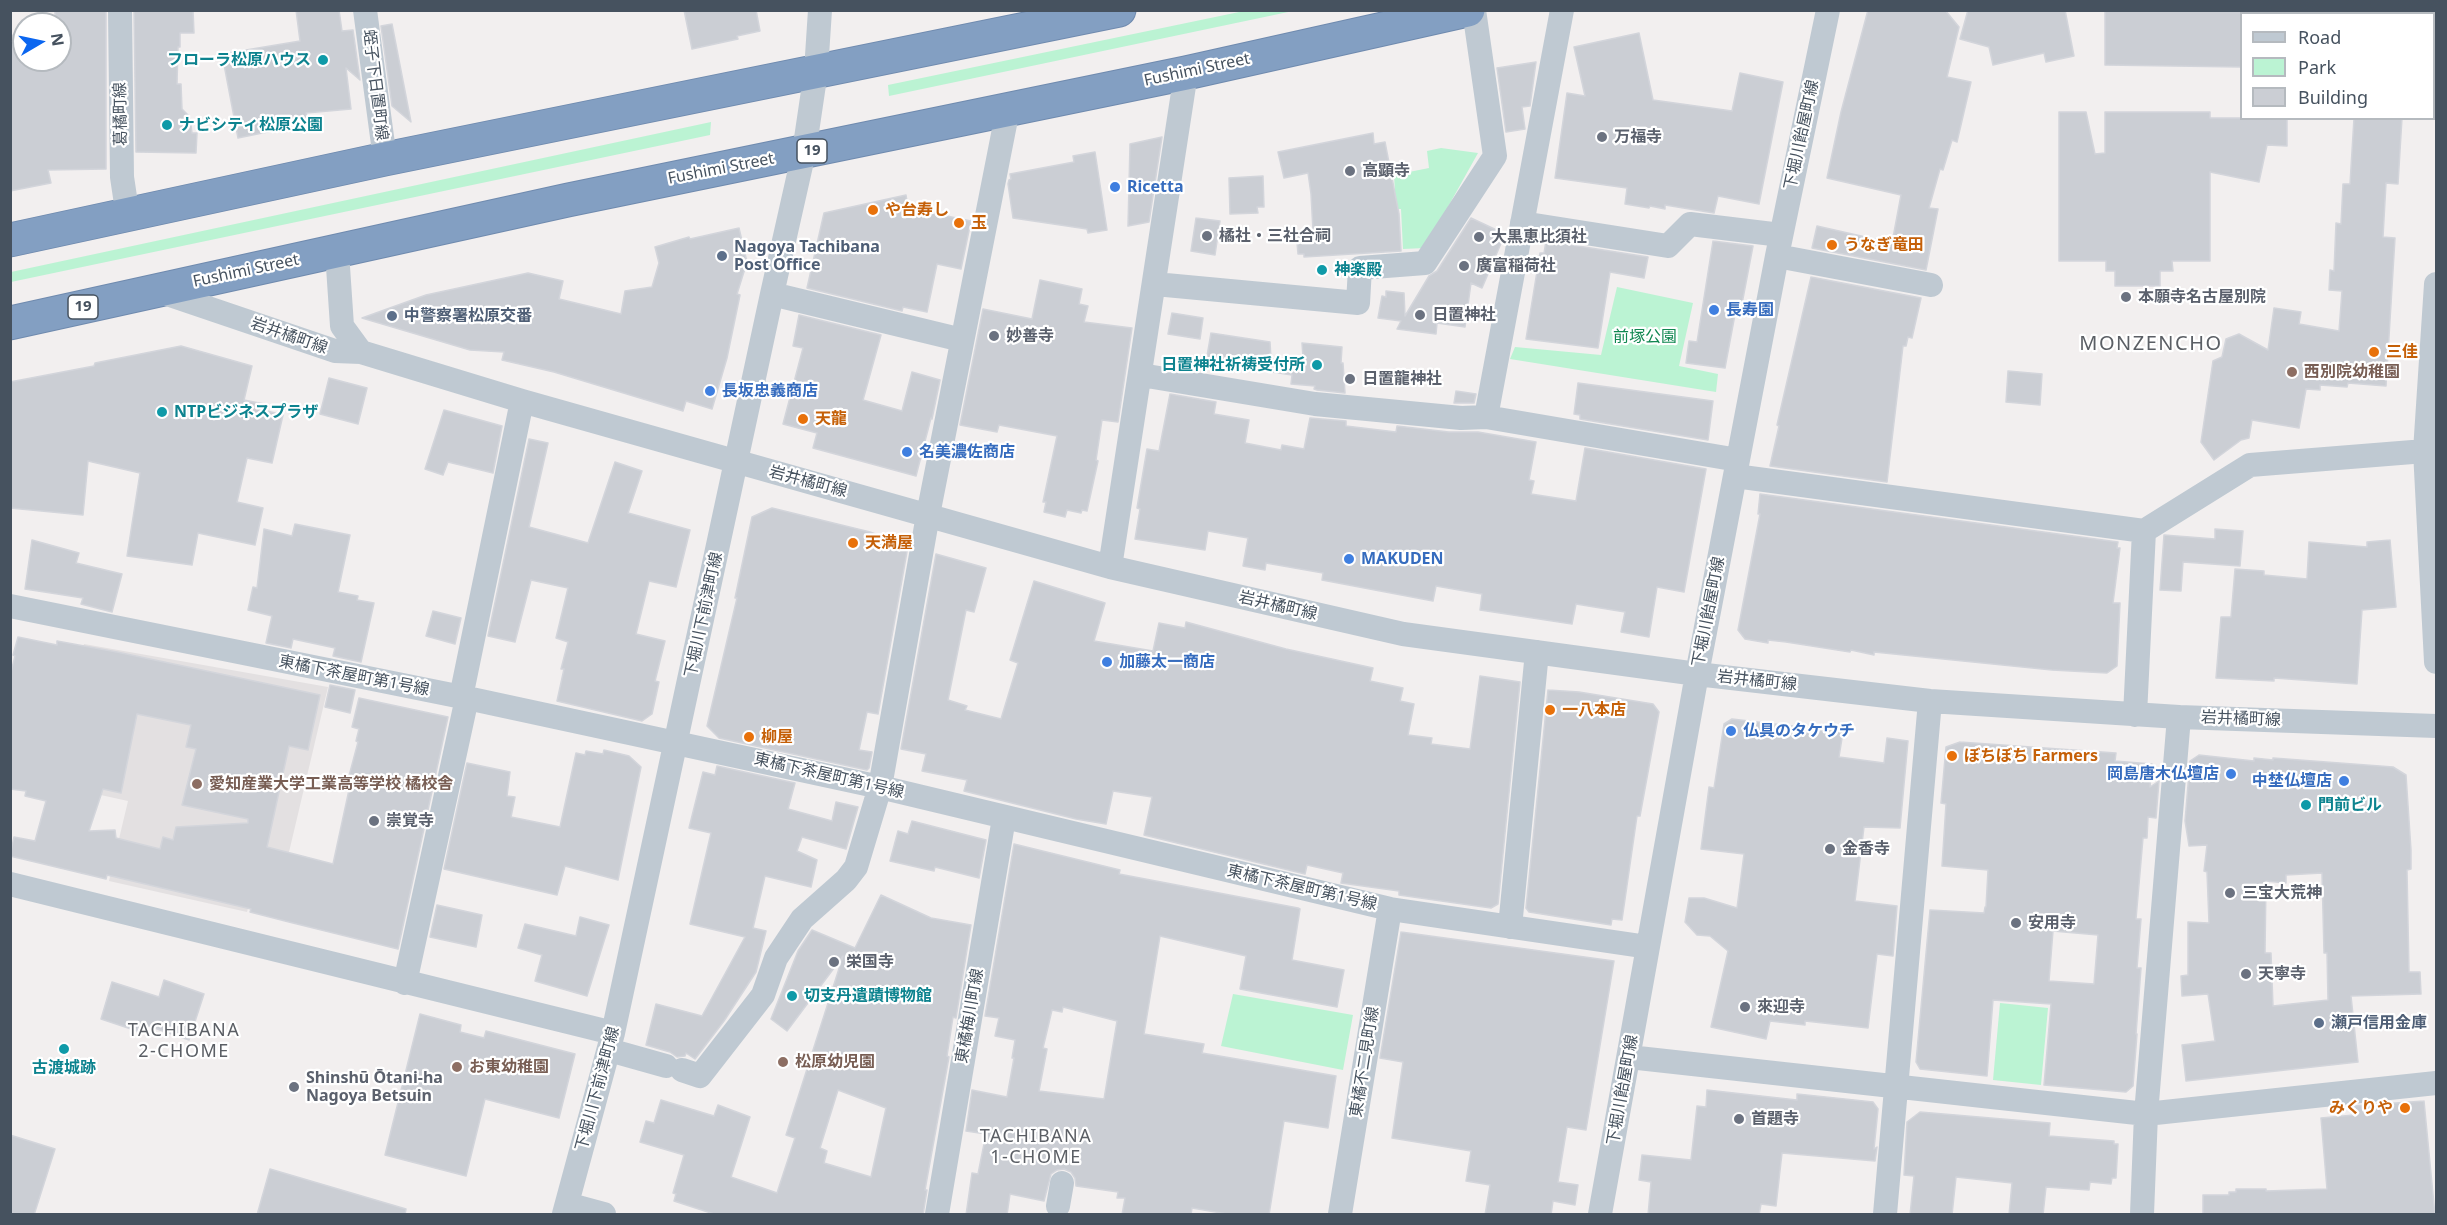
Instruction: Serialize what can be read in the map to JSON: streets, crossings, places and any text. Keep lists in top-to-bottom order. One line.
{"streets":{"highway":["Fushimi Street","19"],"street":["蛭子下日置町線","葛橘町線","下堀川飴屋町線","岩井橘町線","下堀川下前津町線","東橘下茶屋町第1号線","東橘梅川町線","東橘不二見町線"]},"crossings":[["Fushimi Street","岩井橘町線"],["Fushimi Street","下堀川下前津町線"],["下堀川飴屋町線","岩井橘町線"],["下堀川飴屋町線","東橘下茶屋町第1号線"],["岩井橘町線","下堀川下前津町線"],["下堀川下前津町線","東橘下茶屋町第1号線"],["東橘下茶屋町第1号線","東橘梅川町線"],["東橘下茶屋町第1号線","東橘不二見町線"]],"districts":["MONZENCHO","TACHIBANA 2-CHOME","TACHIBANA 1-CHOME"],"parks":["前塚公園"],"places":["フローラ松原ハウス","ナビシティ松原公園","万福寺","高顕寺","Ricetta","や台寿し","玉","橘社・三社合祠","大黒恵比須社","うなぎ竜田","Nagoya Tachibana Post Office","廣富稲荷社","神楽殿","本願寺名古屋別院","長寿園","日置神社","中警察署松原交番","妙善寺","三佳","日置神社祈祷受付所","西別院幼稚園","日置龍神社","長坂忠義商店","NTPビジネスプラザ","天龍","名美濃佐商店","天満屋","MAKUDEN","加藤太一商店","一八本店","仏具のタケウチ","柳屋","ぼちぼち Farmers","岡島唐木仏壇店","中埜仏壇店","愛知産業大学工業高等学校 橘校舎","門前ビル","崇覚寺","金香寺","三宝大荒神","安用寺","栄国寺","天寧寺","切支丹遺蹟博物館","來迎寺","瀬戸信用金庫","古渡城跡","松原幼児園","お東幼稚園","Shinshū Ōtani-ha Nagoya Betsuin","みくりや","首題寺"],"legend":["Road","Park","Building"],"north":"right"}
